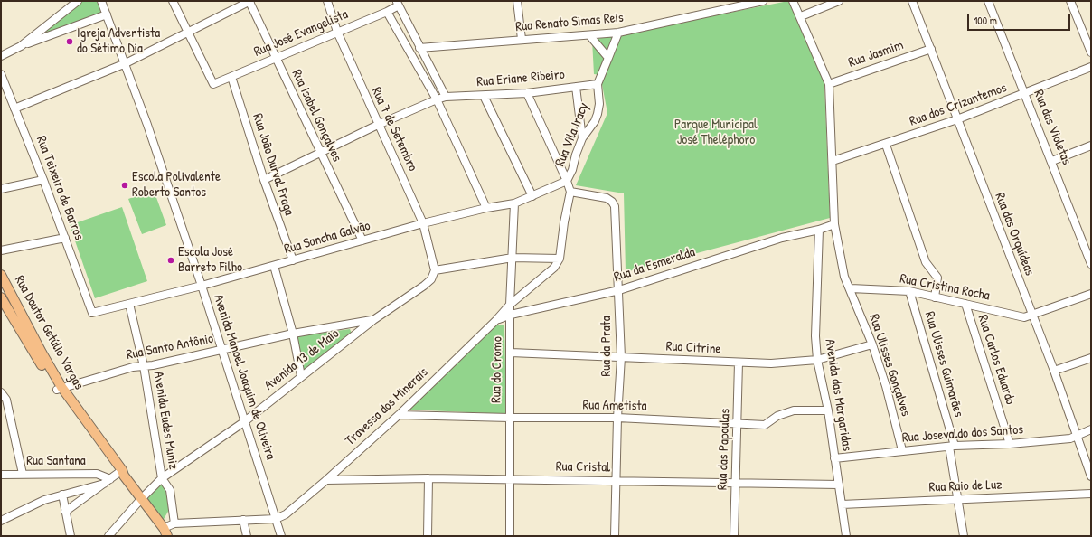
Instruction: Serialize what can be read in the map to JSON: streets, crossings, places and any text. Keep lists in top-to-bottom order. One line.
{"streets":{"main road":["Rua Doutor Getúlio Vargas"],"street":["Rua Renato Simas Reis","Rua José Evangelista","Rua Jasmim","Rua Eriane Ribeiro","Rua dos Crizantemos","Rua Isabel Gonçalves","Rua das Violetas","Rua 7 de Setembro","Rua Vila Iracy","Rua João Durval Fraga","Rua Teixeira de Barros","Rua das Orquídeas","Rua Sancha Galvão","Rua da Esmeralda","Rua Cristina Rocha","Rua da Prata","Rua Santo Antônio","Rua Citrine","Avenida 13 de Maio","Rua Carlos Eduardo","Rua Ulisses Guimarães","Rua Ulisses Gonçalves","Rua do Cromo","Avenida Manoel Joaquim de Oliveira","Avenida das Margaridas","Rua Ametista","Travessa dos Minerais","Avenida Eudes Muniz","Rua Josevaldo dos Santos","Rua das Papoulas","Rua Santana","Rua Cristal","Rua Raio de Luz"]},"crossings":[["Rua José Evangelista","Rua Isabel Gonçalves"],["Rua José Evangelista","Rua 7 de Setembro"],["Rua José Evangelista","Rua João Durval Fraga"],["Rua Jasmim","Rua das Orquídeas"],["Rua Eriane Ribeiro","Rua Isabel Gonçalves"],["Rua Eriane Ribeiro","Rua 7 de Setembro"],["Rua Eriane Ribeiro","Rua Vila Iracy"],["Rua Eriane Ribeiro","Rua João Durval Fraga"],["Rua dos Crizantemos","Rua das Violetas"],["Rua dos Crizantemos","Rua das Orquídeas"],["Rua Isabel Gonçalves","Rua Sancha Galvão"],["Rua 7 de Setembro","Rua Sancha Galvão"],["Rua 7 de Setembro","Avenida 13 de Maio"],["Rua Vila Iracy","Rua Sancha Galvão"],["Rua Vila Iracy","Rua da Prata"],["Rua Vila Iracy","Travessa dos Minerais"],["Rua João Durval Fraga","Rua Sancha Galvão"],["Rua Teixeira de Barros","Rua Sancha Galvão"],["Rua das Orquídeas","Rua Cristina Rocha"],["Rua das Orquídeas","Rua Josevaldo dos Santos"],["Rua Sancha Galvão","Rua do Cromo"],["Rua Sancha Galvão","Avenida Manoel Joaquim de Oliveira"],["Rua Sancha Galvão","Avenida Eudes Muniz"],["Rua da Esmeralda","Rua da Prata"],["Rua da Esmeralda","Rua do Cromo"],["Rua da Esmeralda","Avenida das Margaridas"],["Rua da Esmeralda","Travessa dos Minerais"],["Rua Cristina Rocha","Rua Carlos Eduardo"],["Rua Cristina Rocha","Rua Ulisses Guimarães"],["Rua Cristina Rocha","Rua Ulisses Gonçalves"],["Rua Doutor Getúlio Vargas","Rua Santo Antônio"],["Rua Doutor Getúlio Vargas","Avenida 13 de Maio"],["Rua da Prata","Rua Citrine"],["Rua da Prata","Rua Ametista"],["Rua da Prata","Rua Cristal"],["Rua Santo Antônio","Avenida 13 de Maio"],["Rua Santo Antônio","Avenida Manoel Joaquim de Oliveira"],["Rua Santo Antônio","Avenida Eudes Muniz"],["Rua Citrine","Rua Ulisses Gonçalves"],["Rua Citrine","Rua do Cromo"],["Rua Citrine","Avenida das Margaridas"],["Rua Citrine","Rua das Papoulas"],["Avenida 13 de Maio","Avenida Manoel Joaquim de Oliveira"],["Avenida 13 de Maio","Avenida Eudes Muniz"],["Rua Carlos Eduardo","Rua Josevaldo dos Santos"],["Rua Ulisses Guimarães","Rua Josevaldo dos Santos"],["Rua Ulisses Guimarães","Rua Raio de Luz"],["Rua Ulisses Gonçalves","Rua Josevaldo dos Santos"],["Rua do Cromo","Rua Ametista"],["Rua do Cromo","Travessa dos Minerais"],["Rua do Cromo","Rua Cristal"],["Avenida Manoel Joaquim de Oliveira","Travessa dos Minerais"],["Avenida das Margaridas","Rua Ametista"],["Avenida das Margaridas","Rua Josevaldo dos Santos"],["Avenida das Margaridas","Rua Cristal"],["Avenida das Margaridas","Rua Raio de Luz"],["Rua Ametista","Travessa dos Minerais"],["Rua Ametista","Rua das Papoulas"],["Travessa dos Minerais","Rua Cristal"],["Rua das Papoulas","Rua Cristal"]],"parks":["Parque Municipal José Theléphoro"],"places":["Igreja Adventista do Sétimo Dia","Escola Polivalente Roberto Santos","Escola José Barreto Filho"],"scale_bar":"100 m"}
